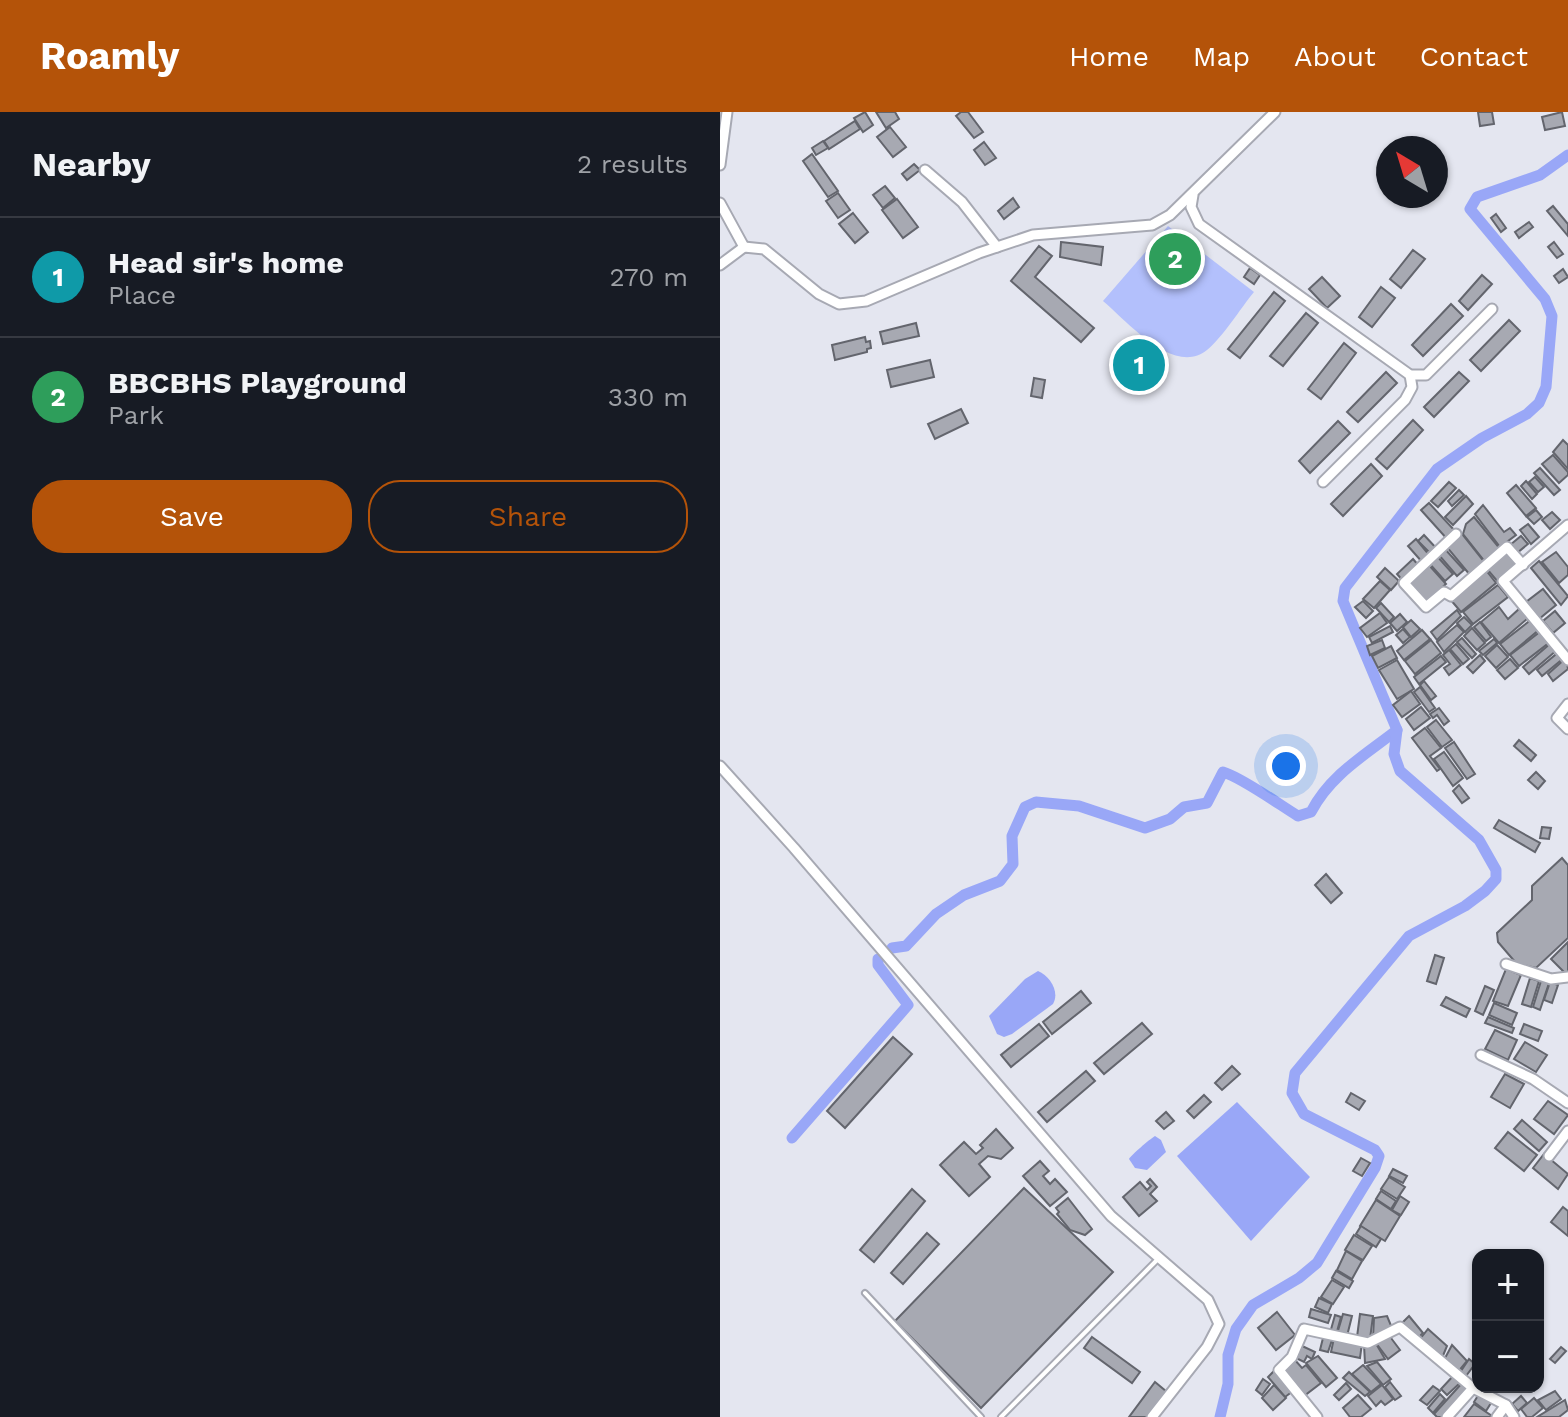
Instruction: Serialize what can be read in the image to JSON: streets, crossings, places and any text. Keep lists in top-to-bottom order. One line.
{"north":"top left","page":{"header":"Roamly","nav":["Home","Map","About","Contact"],"heading":["Nearby","2 results"],"list":[{"mark":"1","name":"Head sir's home","note":"Place","value":"270 m"},{"mark":"2","name":"BBCBHS Playground","note":"Park","value":"330 m"}],"pins":["2","1"],"buttons":["Save","Share"],"map_buttons":["+","−"]}}
